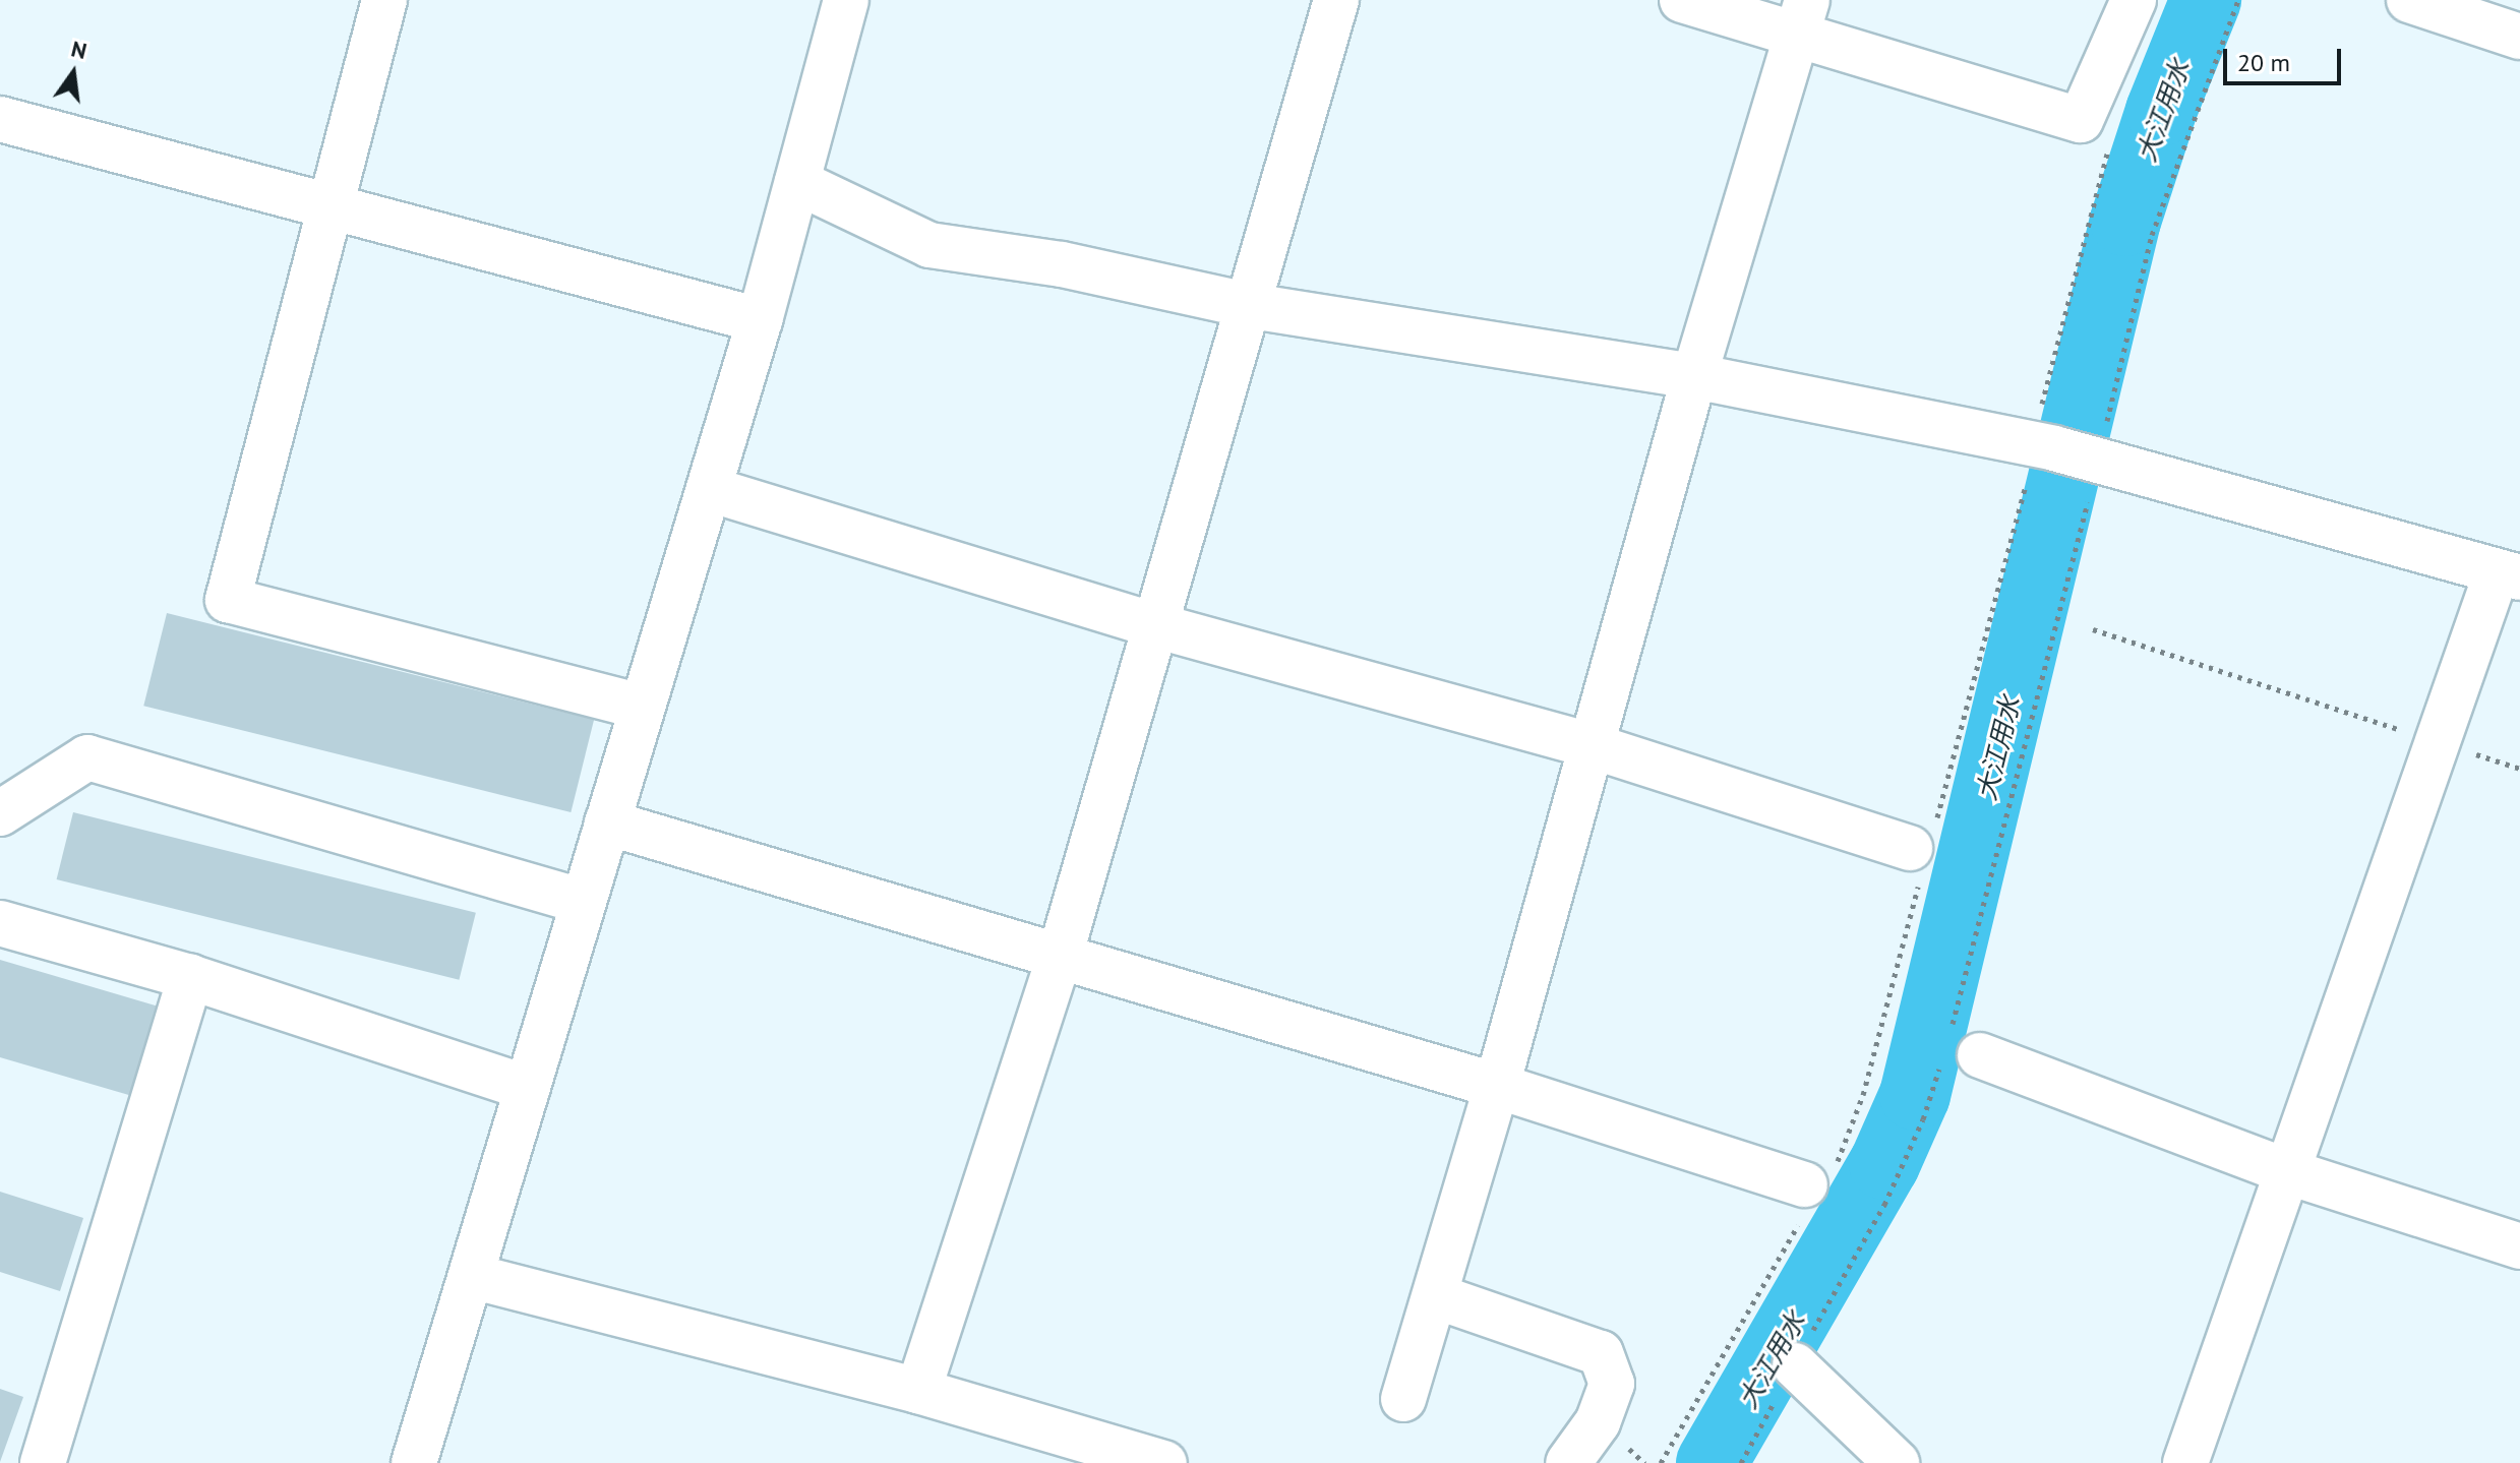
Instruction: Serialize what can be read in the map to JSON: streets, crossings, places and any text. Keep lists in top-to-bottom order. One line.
{"water":["大江用水"],"scale_bar":"20 m","north":"top"}
